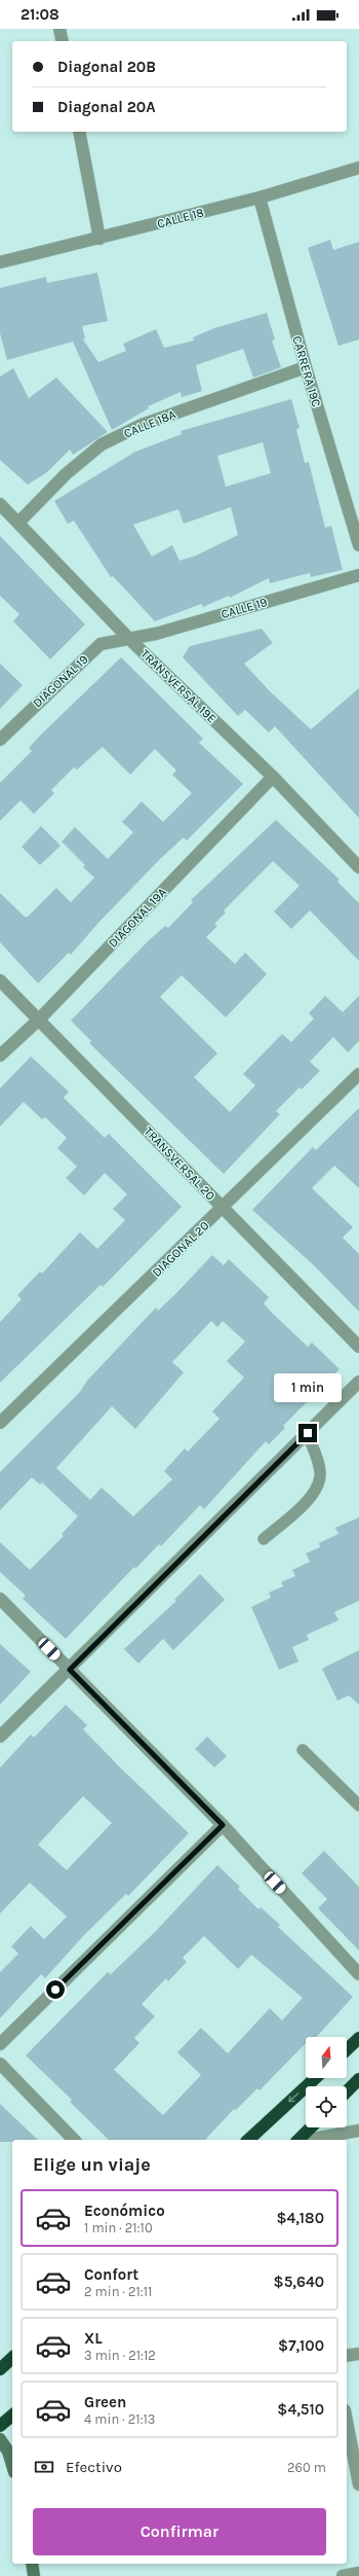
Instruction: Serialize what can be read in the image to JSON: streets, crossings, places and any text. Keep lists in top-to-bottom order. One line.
{"streets":{"street":["CALLE 18","CARRERA 19C","CALLE 18A","CALLE 19","DIAGONAL 19","TRANSVERSAL 19E","DIAGONAL 19A","TRANSVERSAL 20","DIAGONAL 20"]},"crossings":[["CALLE 18","CARRERA 19C"],["CARRERA 19C","CALLE 18A"],["CALLE 18A","TRANSVERSAL 19E"],["CALLE 19","DIAGONAL 19"],["CALLE 19","TRANSVERSAL 19E"],["DIAGONAL 19","TRANSVERSAL 19E"],["TRANSVERSAL 19E","DIAGONAL 19A"],["DIAGONAL 19A","TRANSVERSAL 20"],["TRANSVERSAL 20","DIAGONAL 20"]],"north":"top","page":{"status":"21:08","banner":["Diagonal 20B","Diagonal 20A"],"bubble":"1 min","heading":"Elige un viaje","list":[{"name":"Económico","note":"1 min · 21:10","value":"$4,180"},{"name":"Confort","note":"2 min · 21:11","value":"$5,640"},{"name":"XL","note":"3 min · 21:12","value":"$7,100"},{"name":"Green","note":"4 min · 21:13","value":"$4,510"}],"pay":["Efectivo","260 m"],"buttons":"Confirmar"}}
